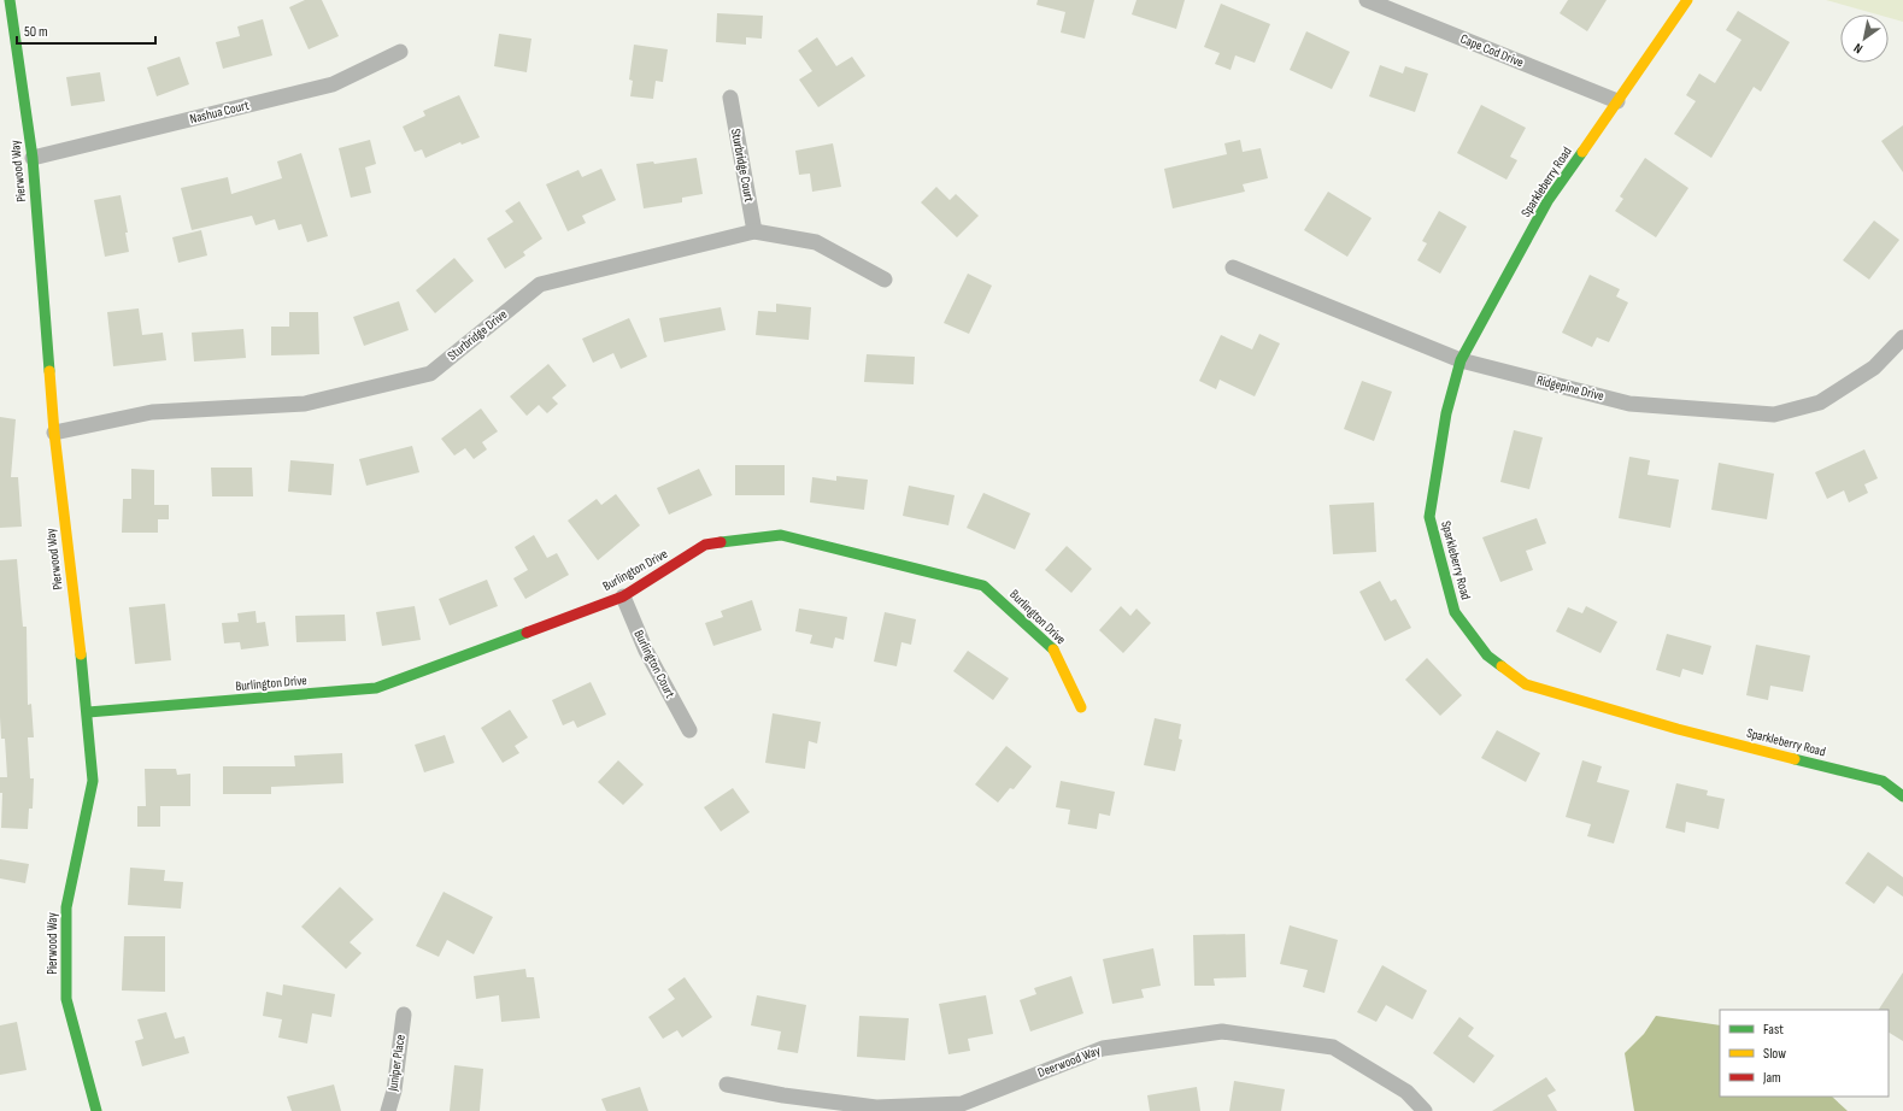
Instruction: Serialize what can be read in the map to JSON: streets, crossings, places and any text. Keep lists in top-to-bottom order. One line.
{"streets":{"street":["Cape Cod Drive","Nashua Court","Sturbridge Court","Pierwood Way","Sparkleberry Road","Sturbridge Drive","Ridgepine Drive","Burlington Drive","Burlington Court","Deerwood Way","Juniper Place"]},"crossings":[["Cape Cod Drive","Sparkleberry Road"],["Nashua Court","Pierwood Way"],["Sturbridge Court","Sturbridge Drive"],["Pierwood Way","Sturbridge Drive"],["Pierwood Way","Burlington Drive"],["Sparkleberry Road","Ridgepine Drive"],["Burlington Drive","Burlington Court"]],"legend":["Fast","Slow","Jam"],"scale_bar":"50 m","north":"bottom left"}
